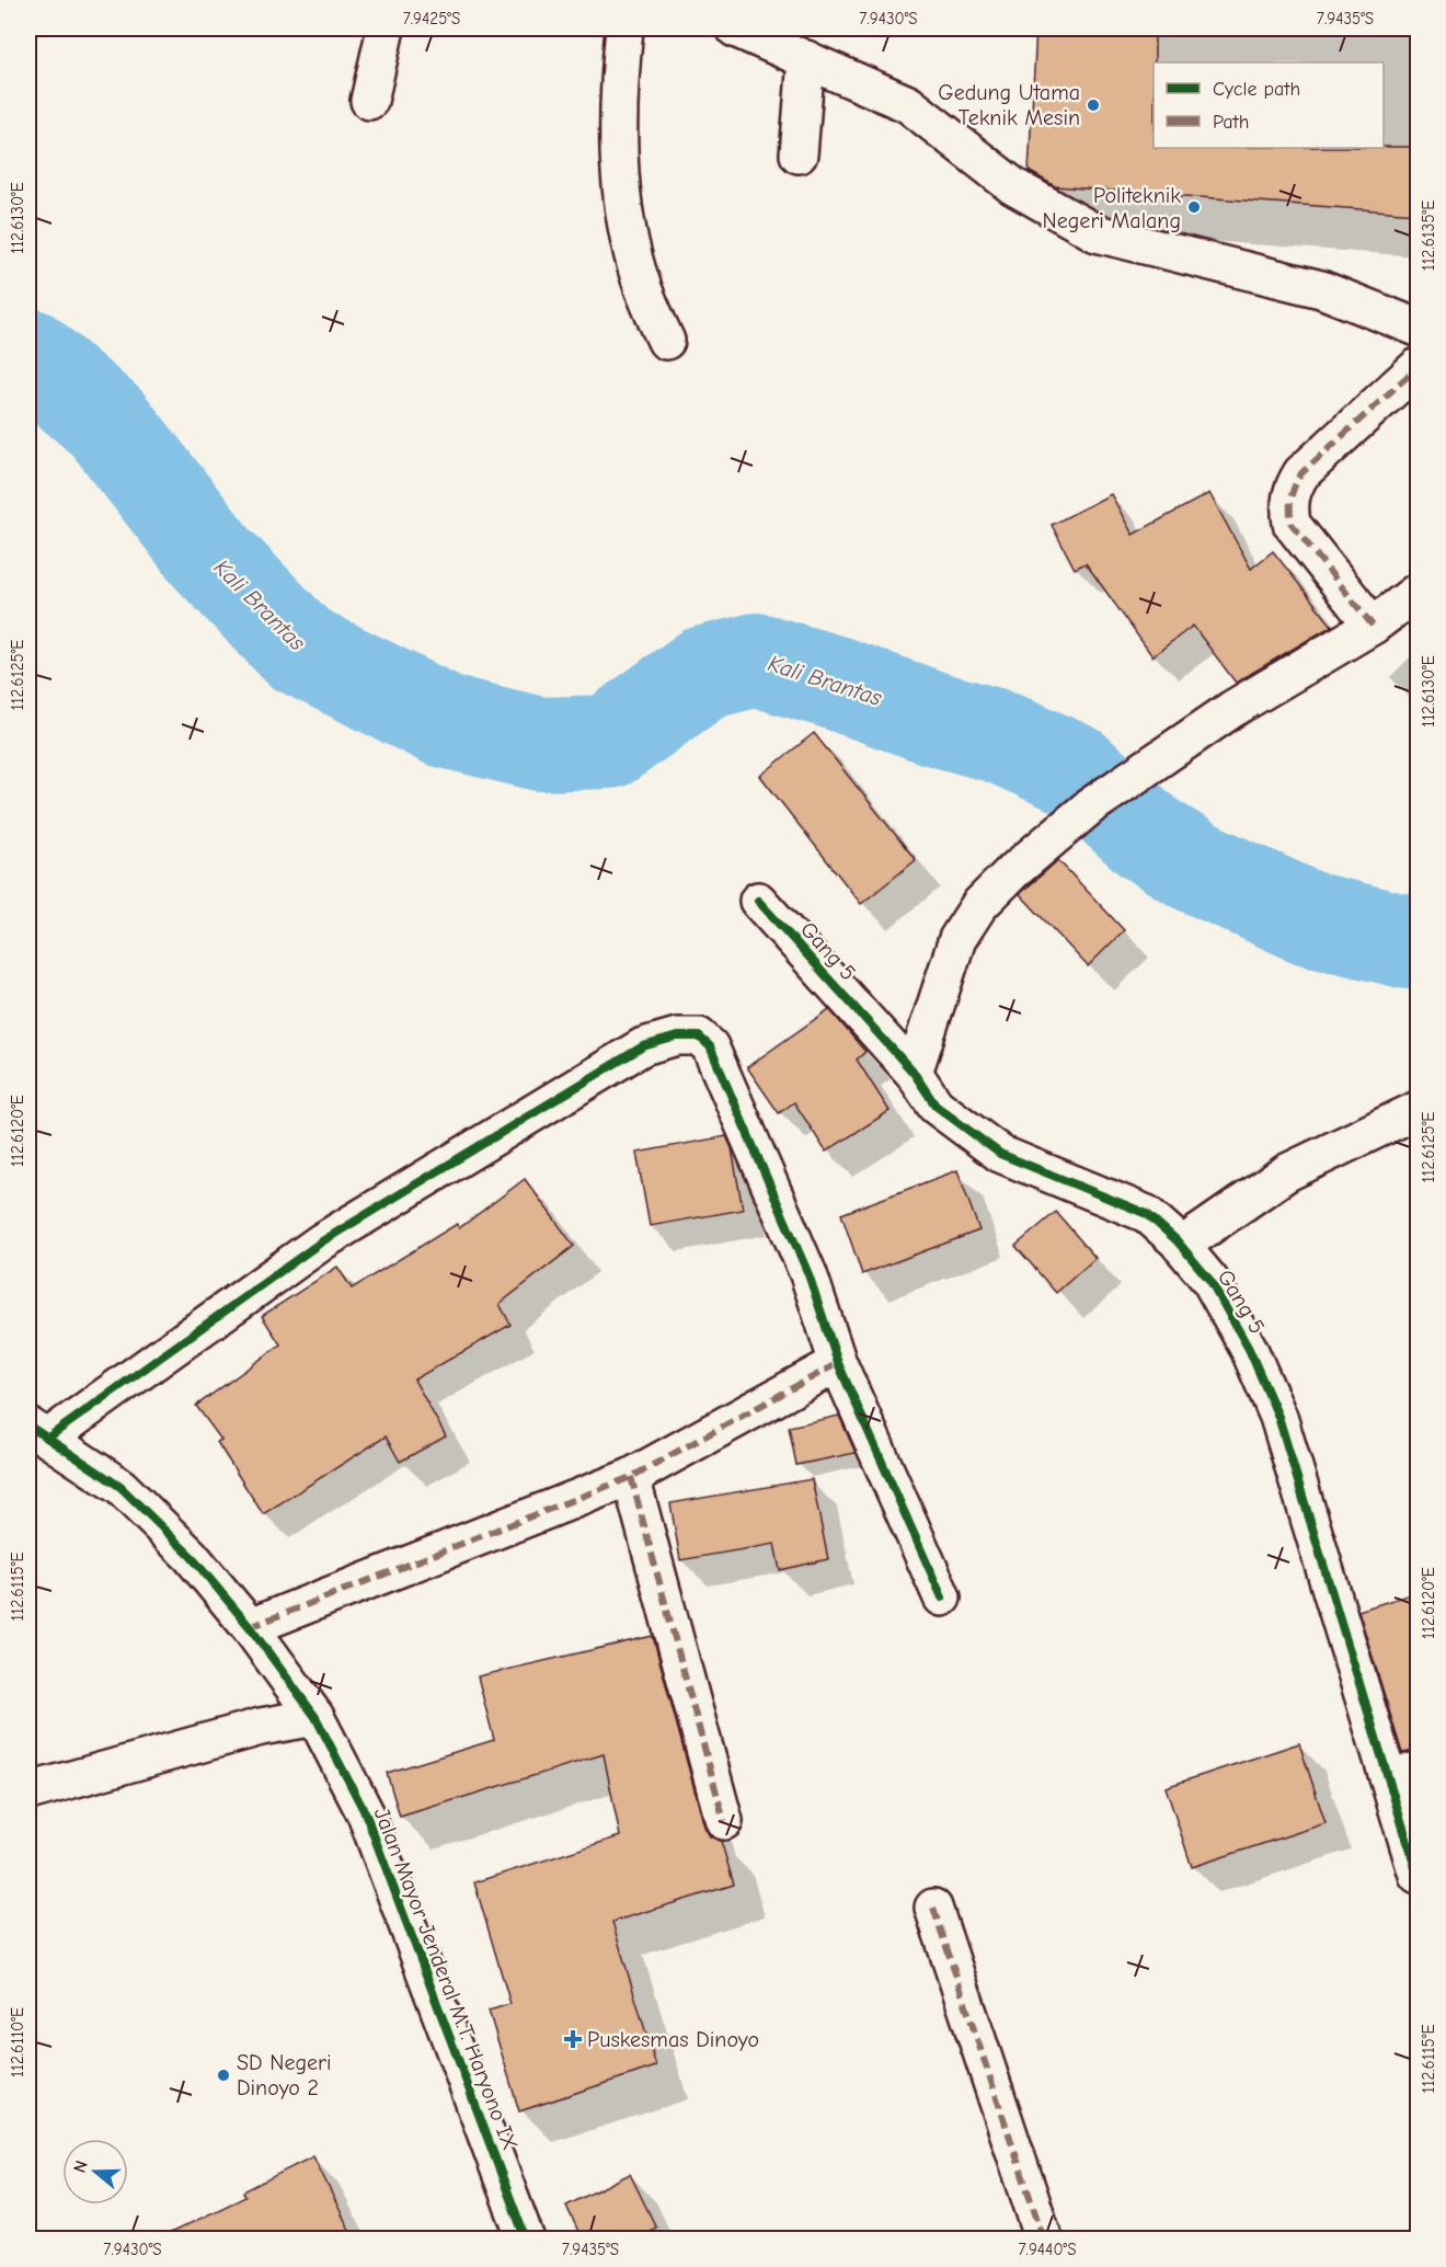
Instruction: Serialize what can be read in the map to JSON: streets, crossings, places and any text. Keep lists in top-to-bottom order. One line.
{"streets":{"street":["Gang 5","Jalan Mayor Jenderal M.T. Haryono IX"]},"water":["Kali Brantas"],"places":{"other":["Gedung Utama Teknik Mesin","Politeknik Negeri Malang","SD Negeri Dinoyo 2"],"health":["Puskesmas Dinoyo"]},"legend":["Cycle path","Path"],"north":"left","coordinates":["7.9425°S","7.9430°S","7.9435°S","112.6130°E","112.6135°E","112.6125°E","112.6120°E","112.6115°E","112.6110°E","7.9440°S"]}
